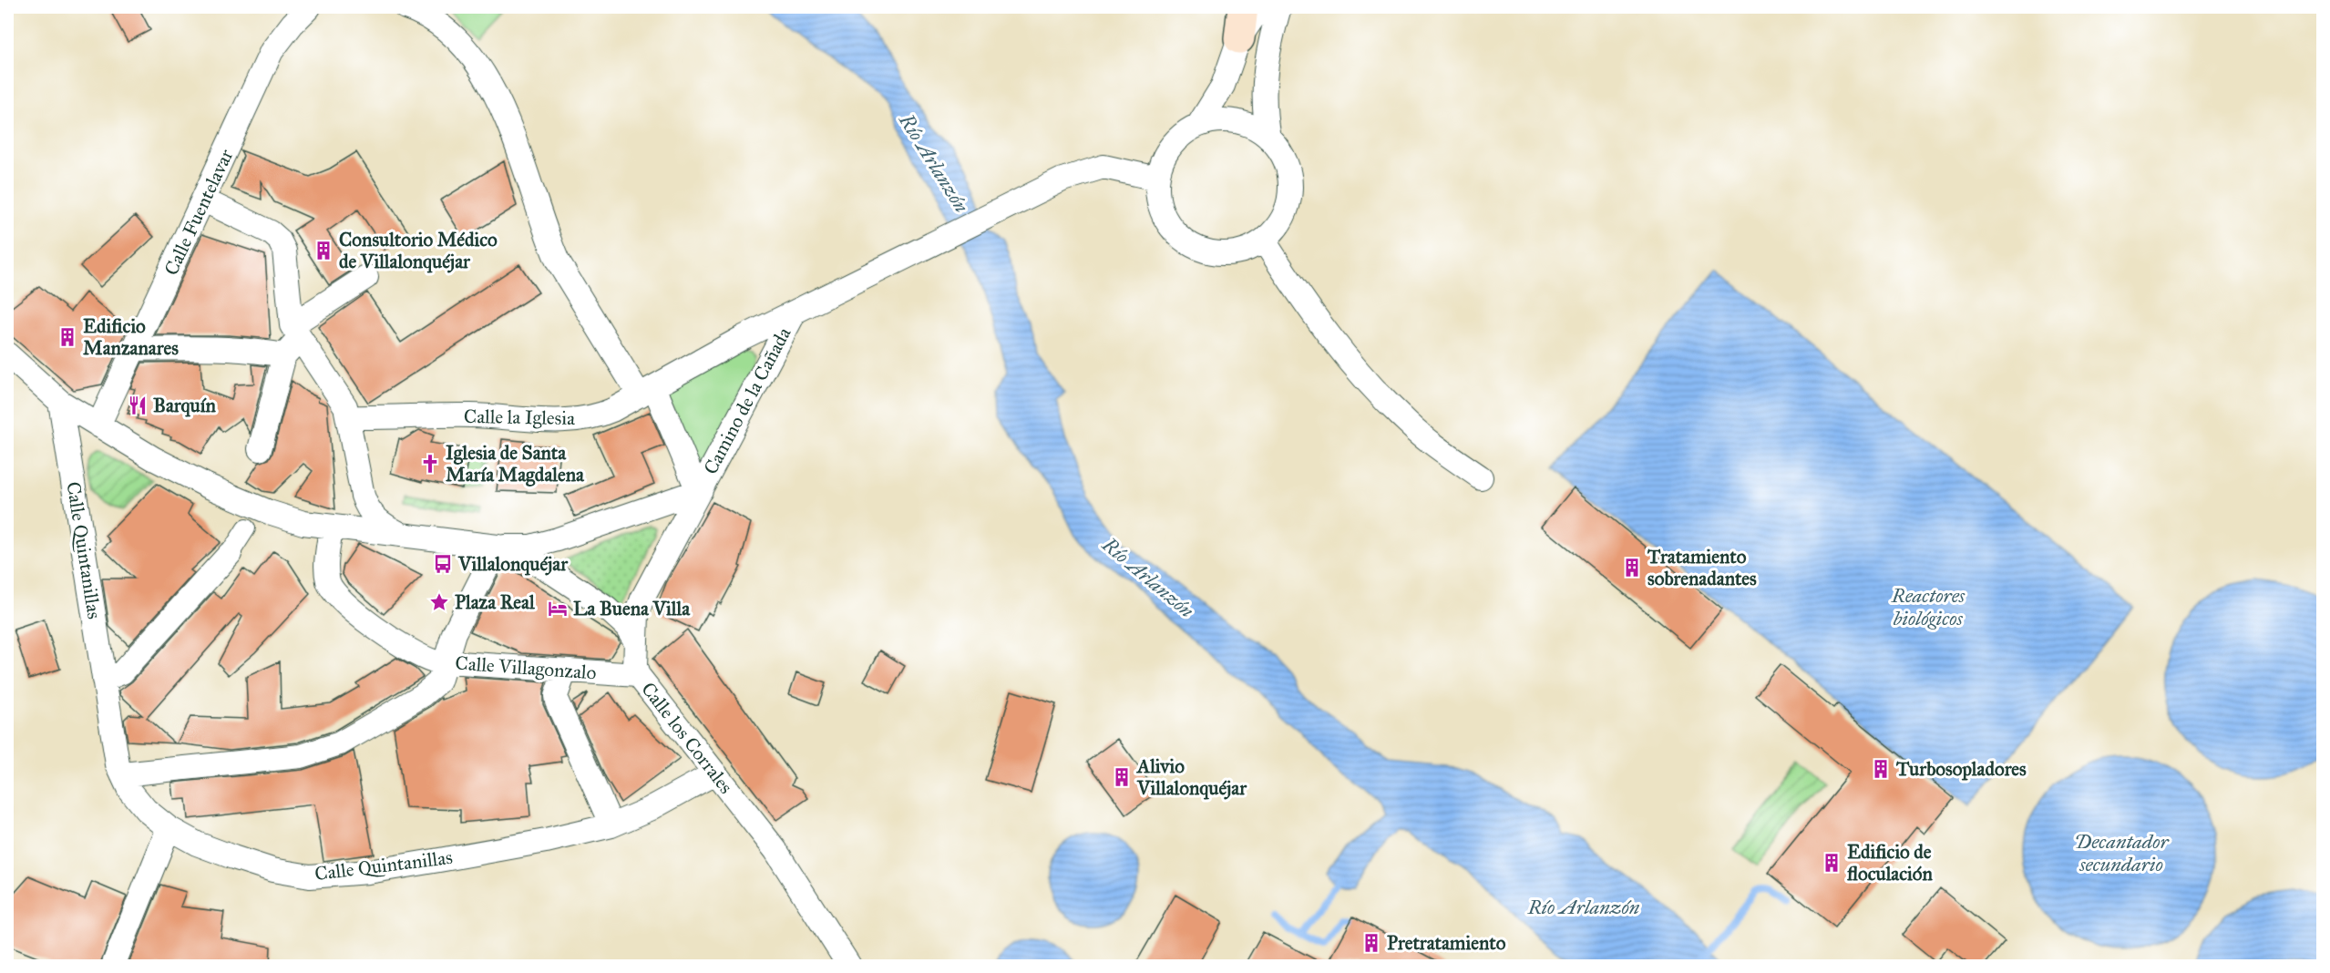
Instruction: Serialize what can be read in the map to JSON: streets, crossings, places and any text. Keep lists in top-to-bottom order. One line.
{"streets":{"street":["Calle Fuentelavar","Camino de la Cañada","Calle la Iglesia","Calle Quintanillas","Calle Villagonzalo","Calle los Corrales"]},"crossings":[["Camino de la Cañada","Calle la Iglesia"],["Camino de la Cañada","Calle los Corrales"],["Calle Quintanillas","Calle Villagonzalo"],["Calle Quintanillas","Calle los Corrales"],["Calle Villagonzalo","Calle los Corrales"]],"water":["Río Arlanzón","Reactores biológicos","Decantador secundario"],"places":{"building":["Consultorio Médico de Villalonquéjar","Edificio Manzanares","Tratamiento sobrenadantes","Turbosopladores","Alivio Villalonquéjar","Edificio de floculación","Pretratamiento"],"restaurant":["Barquín"],"church":["Iglesia de Santa María Magdalena"],"bus stop":["Villalonquéjar"],"place":["Plaza Real"],"hotel":["La Buena Villa"]}}
